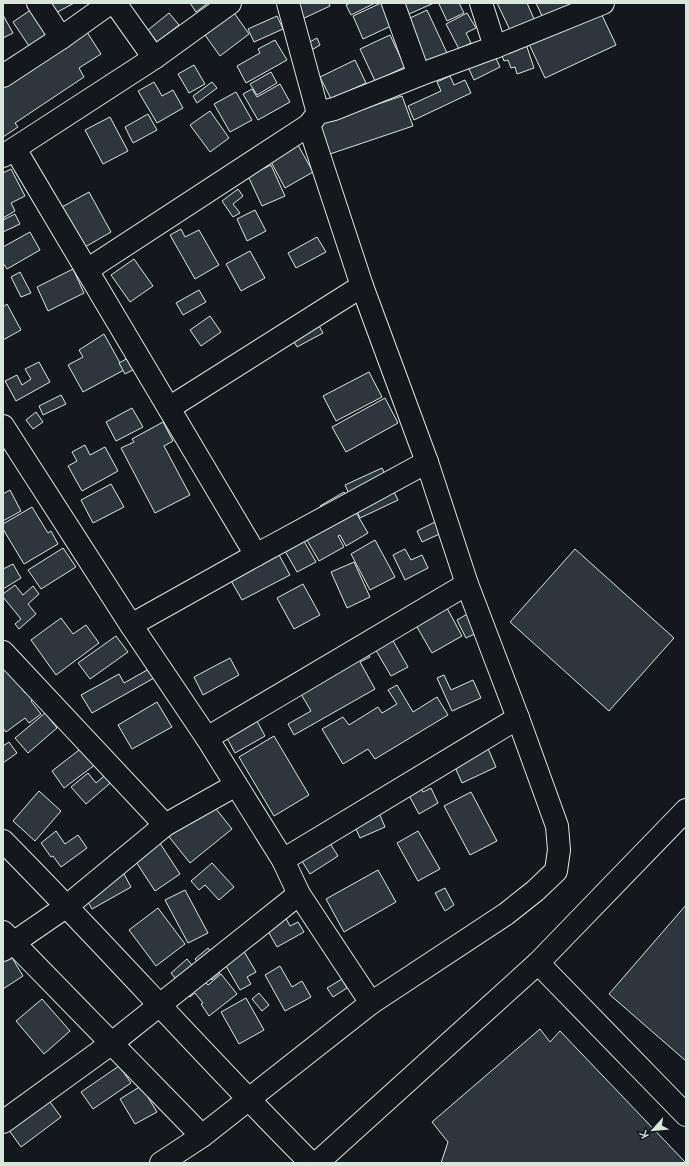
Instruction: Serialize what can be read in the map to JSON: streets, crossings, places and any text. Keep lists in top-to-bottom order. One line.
{"north":"bottom left"}
